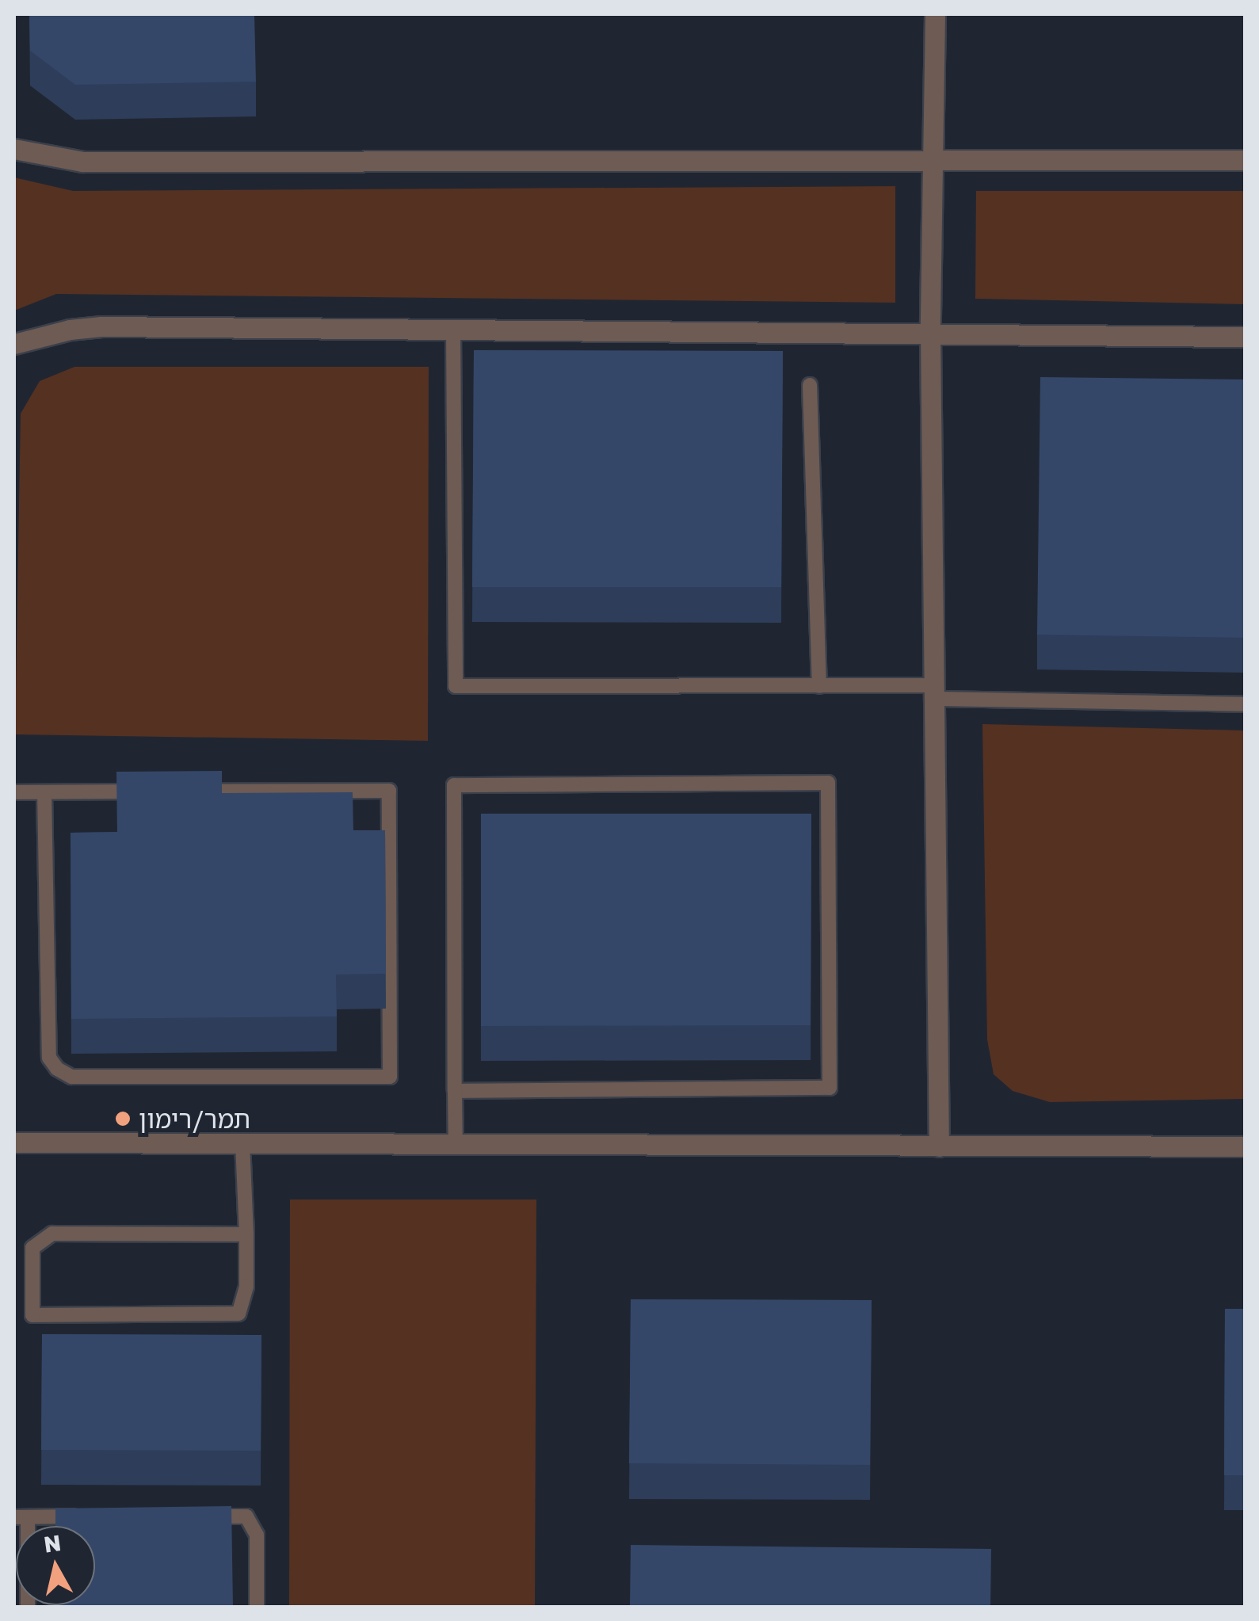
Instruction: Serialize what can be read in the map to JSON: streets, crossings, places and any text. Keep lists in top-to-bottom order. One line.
{"places":["תמר/רימון"],"north":"top"}
